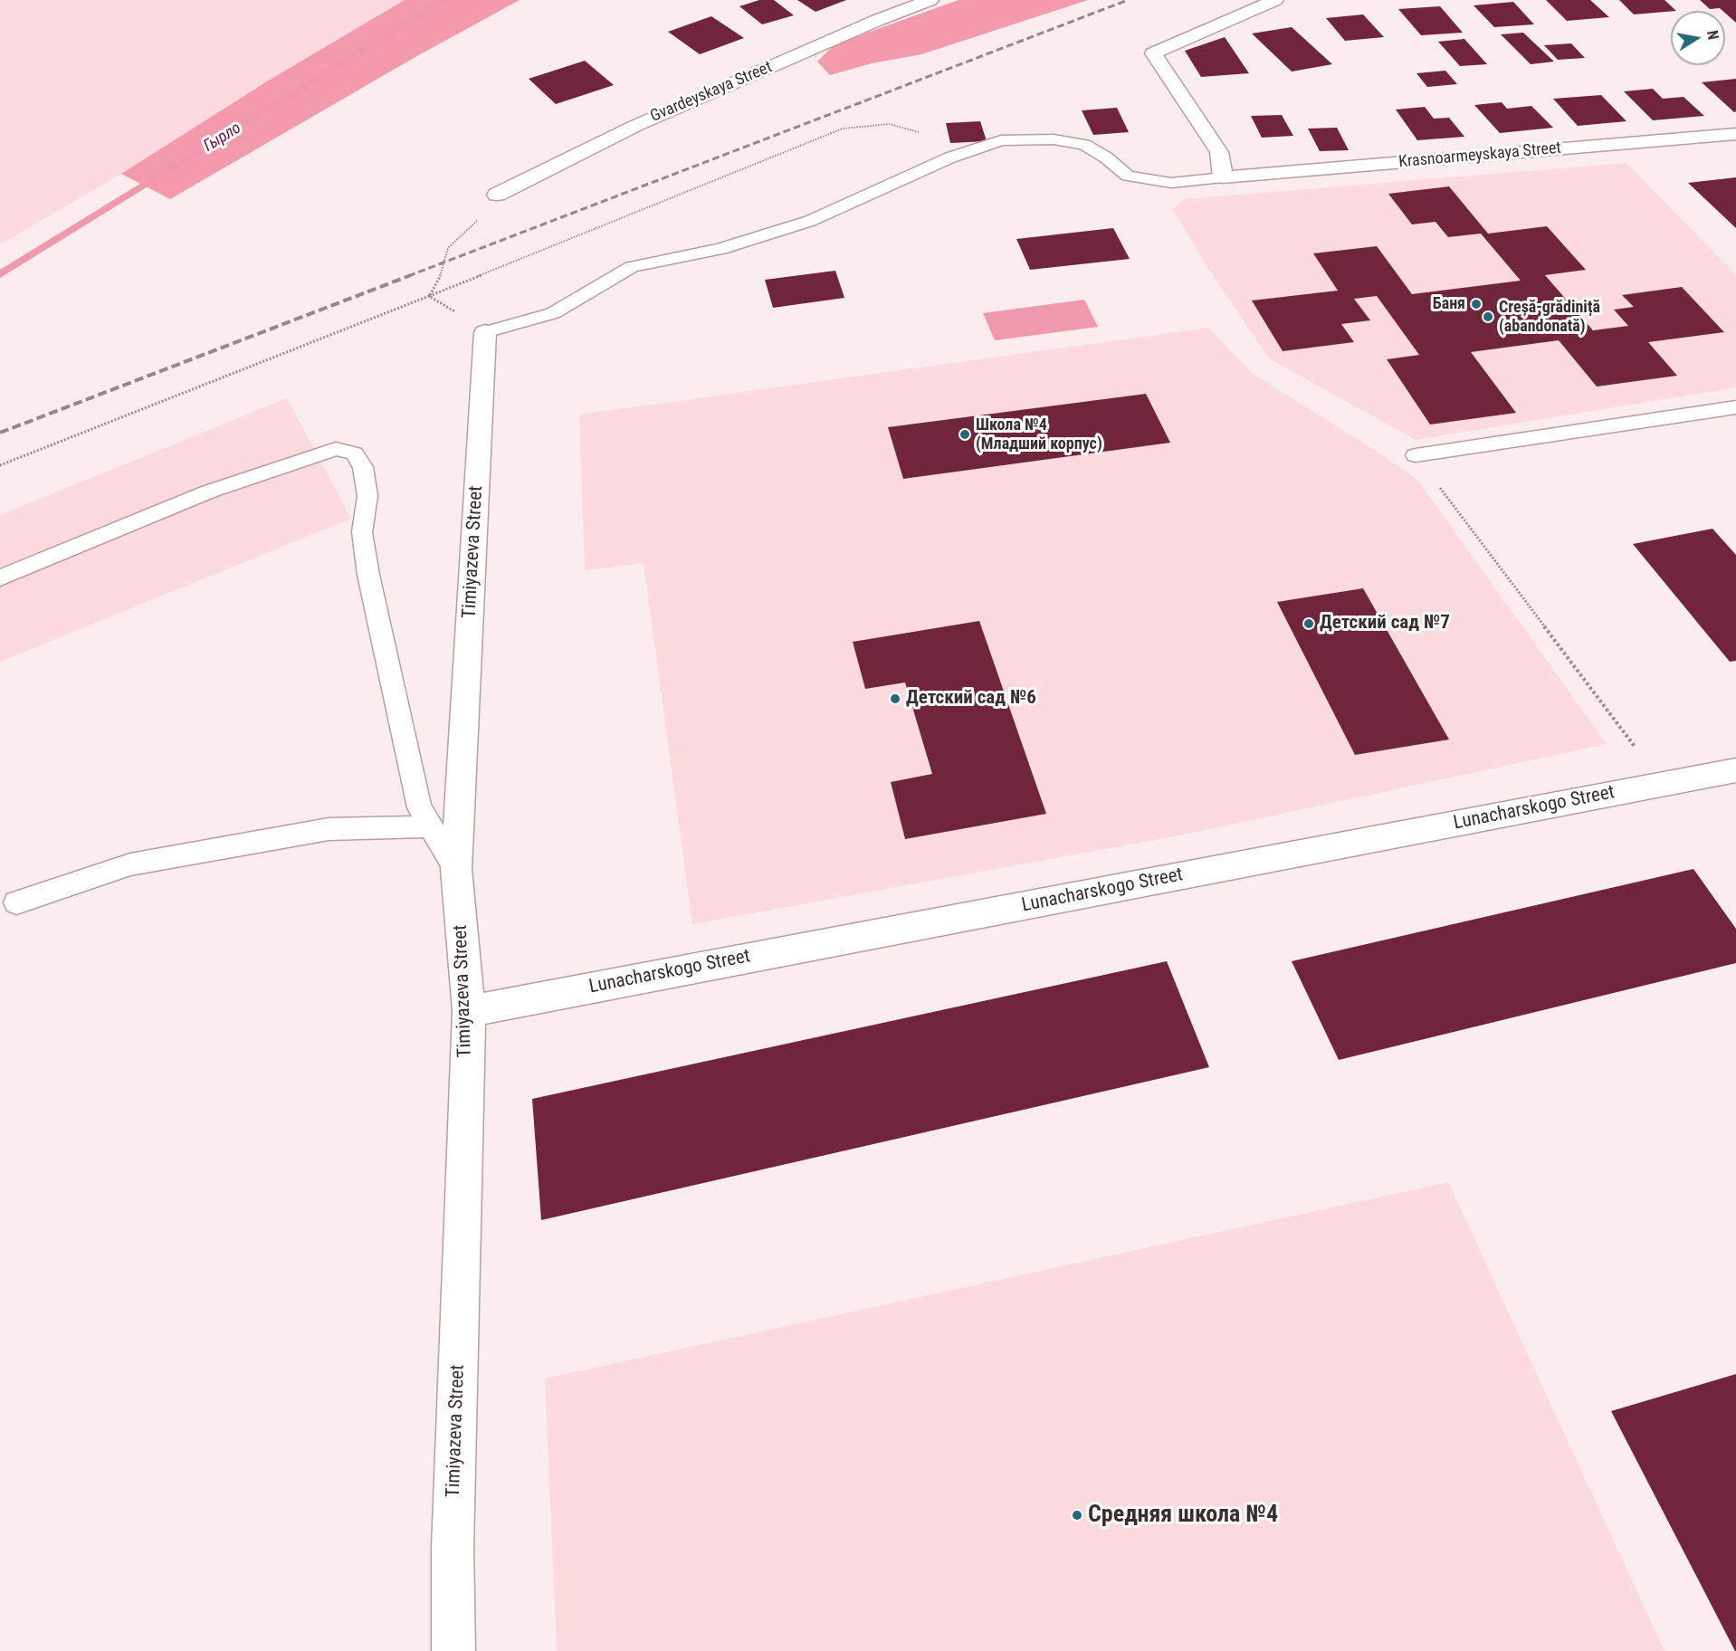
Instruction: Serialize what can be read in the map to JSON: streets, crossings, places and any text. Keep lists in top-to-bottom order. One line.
{"streets":{"street":["Gvardeyskaya Street","Krasnoarmeyskaya Street","Timiyazeva Street","Lunacharskogo Street"]},"crossings":[["Timiyazeva Street","Lunacharskogo Street"]],"water":["Гырло"],"places":["Баня","Creșă-grădiniță (abandonată)","Школа №4 (Младший корпус)","Детский сад №7","Детский сад №6","Средняя школа №4"],"north":"right"}
